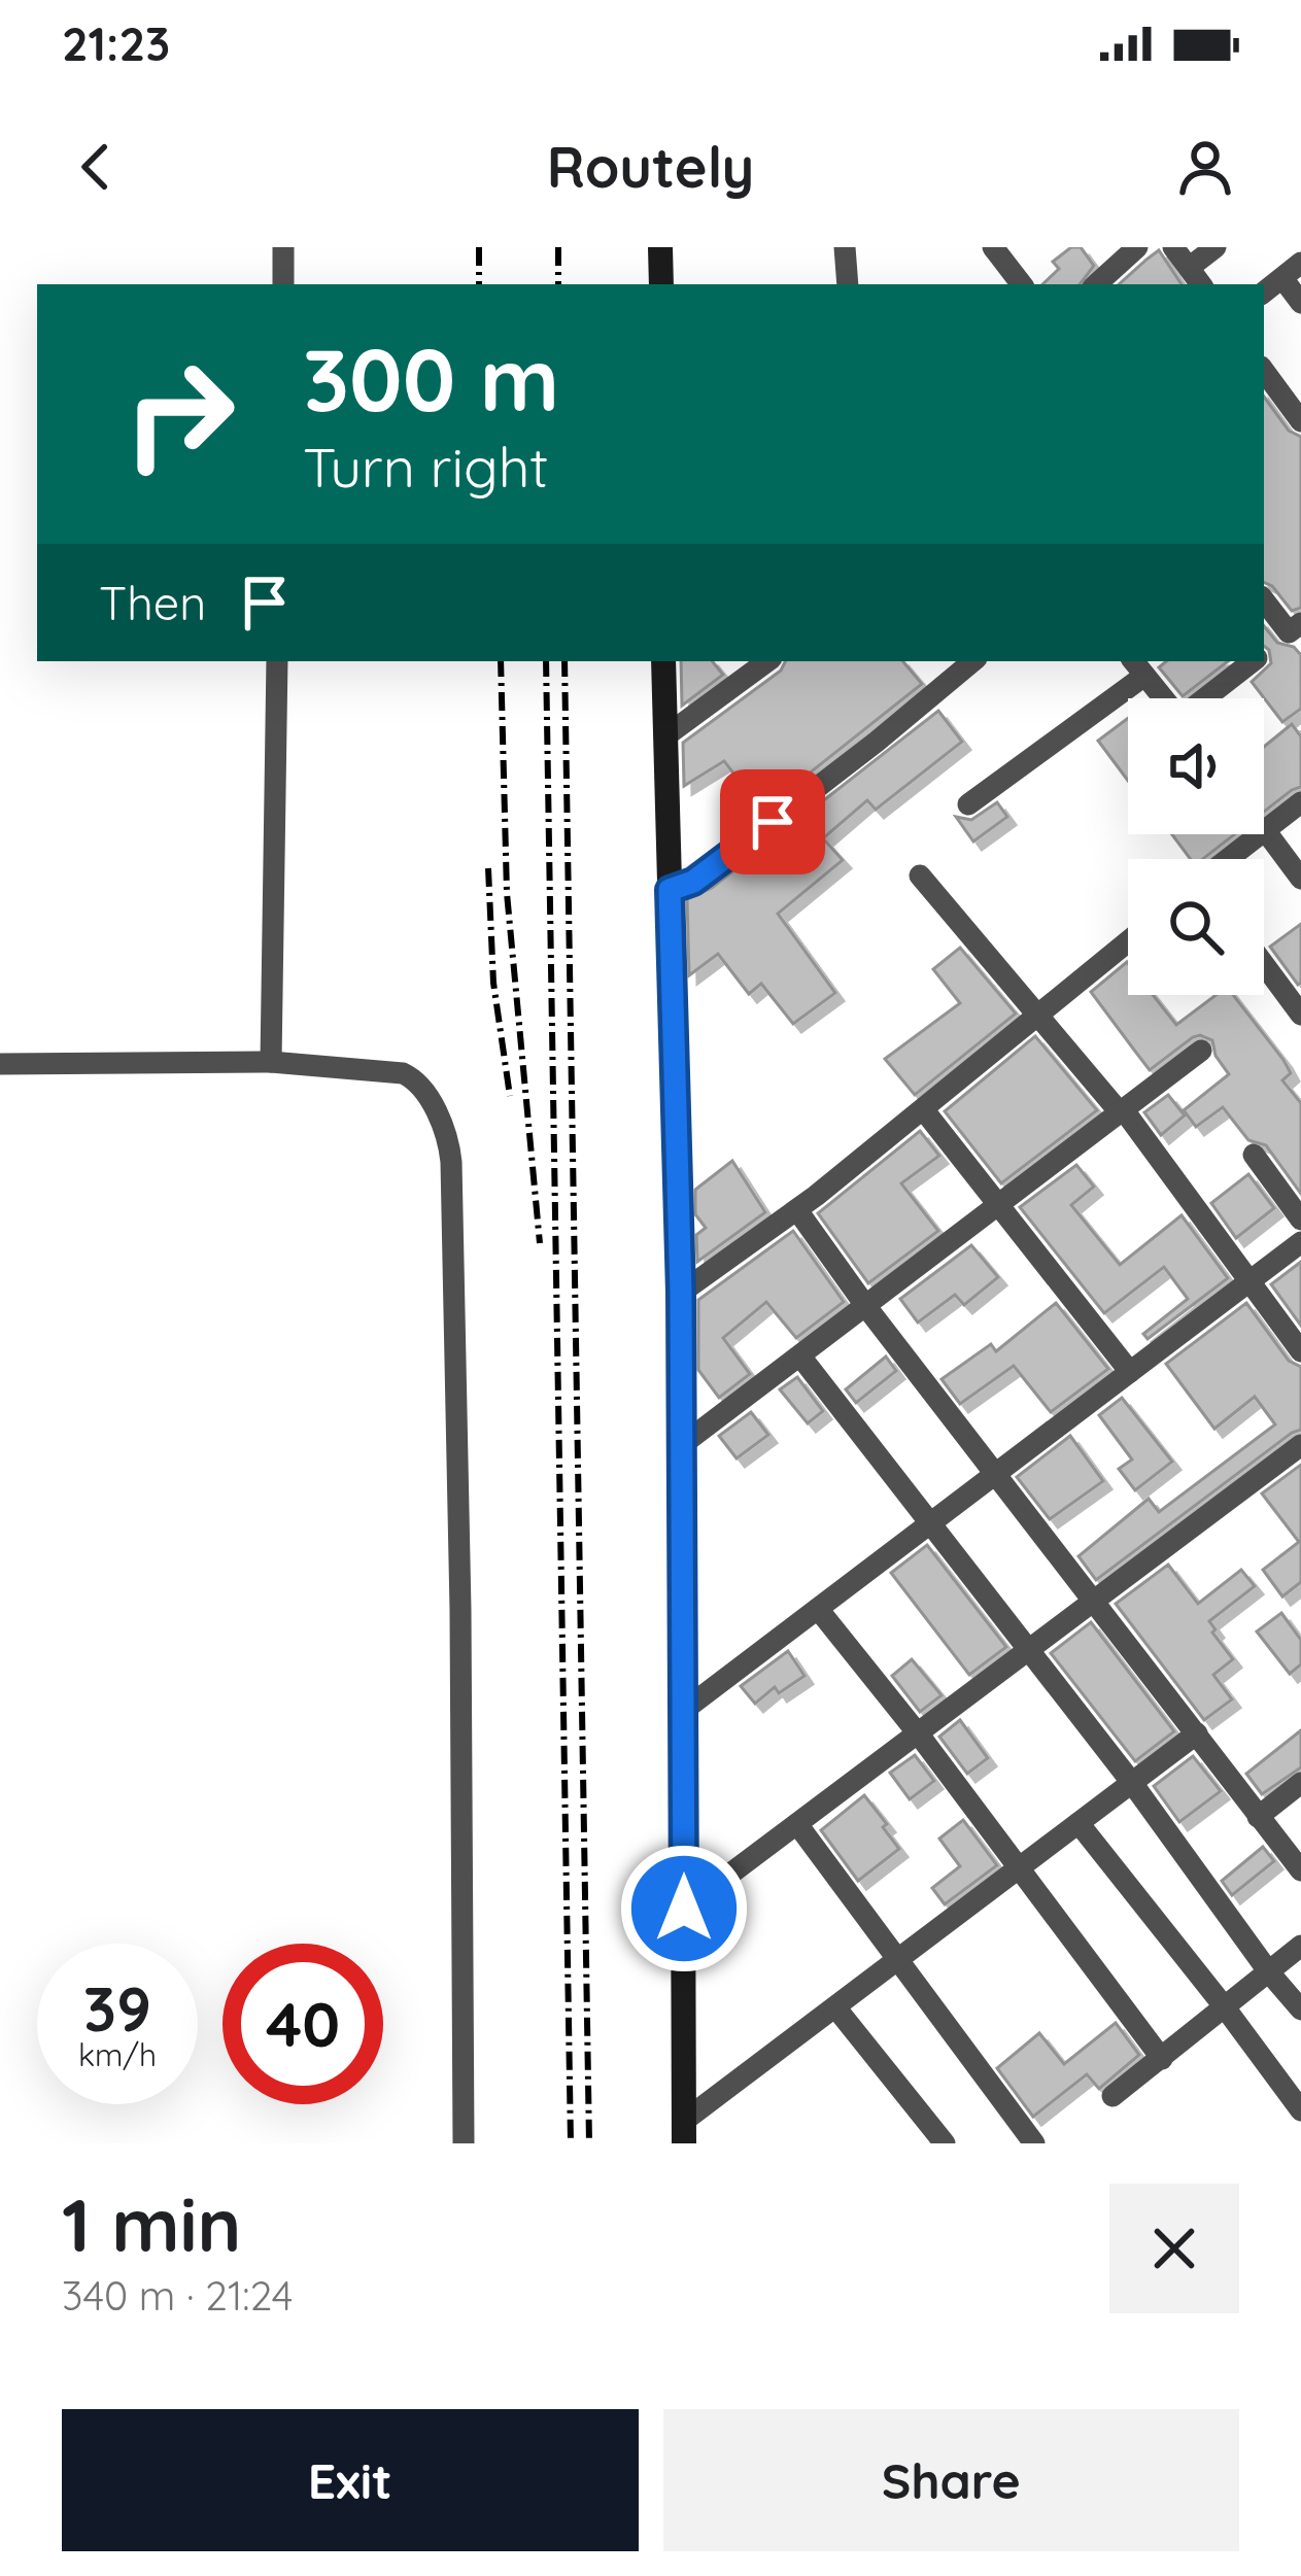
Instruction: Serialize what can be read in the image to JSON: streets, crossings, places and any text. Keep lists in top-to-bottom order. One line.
{"page":{"status":"21:23","header":"Routely","turn":["300 m","Turn right"],"then":"Then","speed":"39 km/h","limit":"40","heading":["1 min","340 m · 21:24"],"buttons":["Exit","Share"]}}
